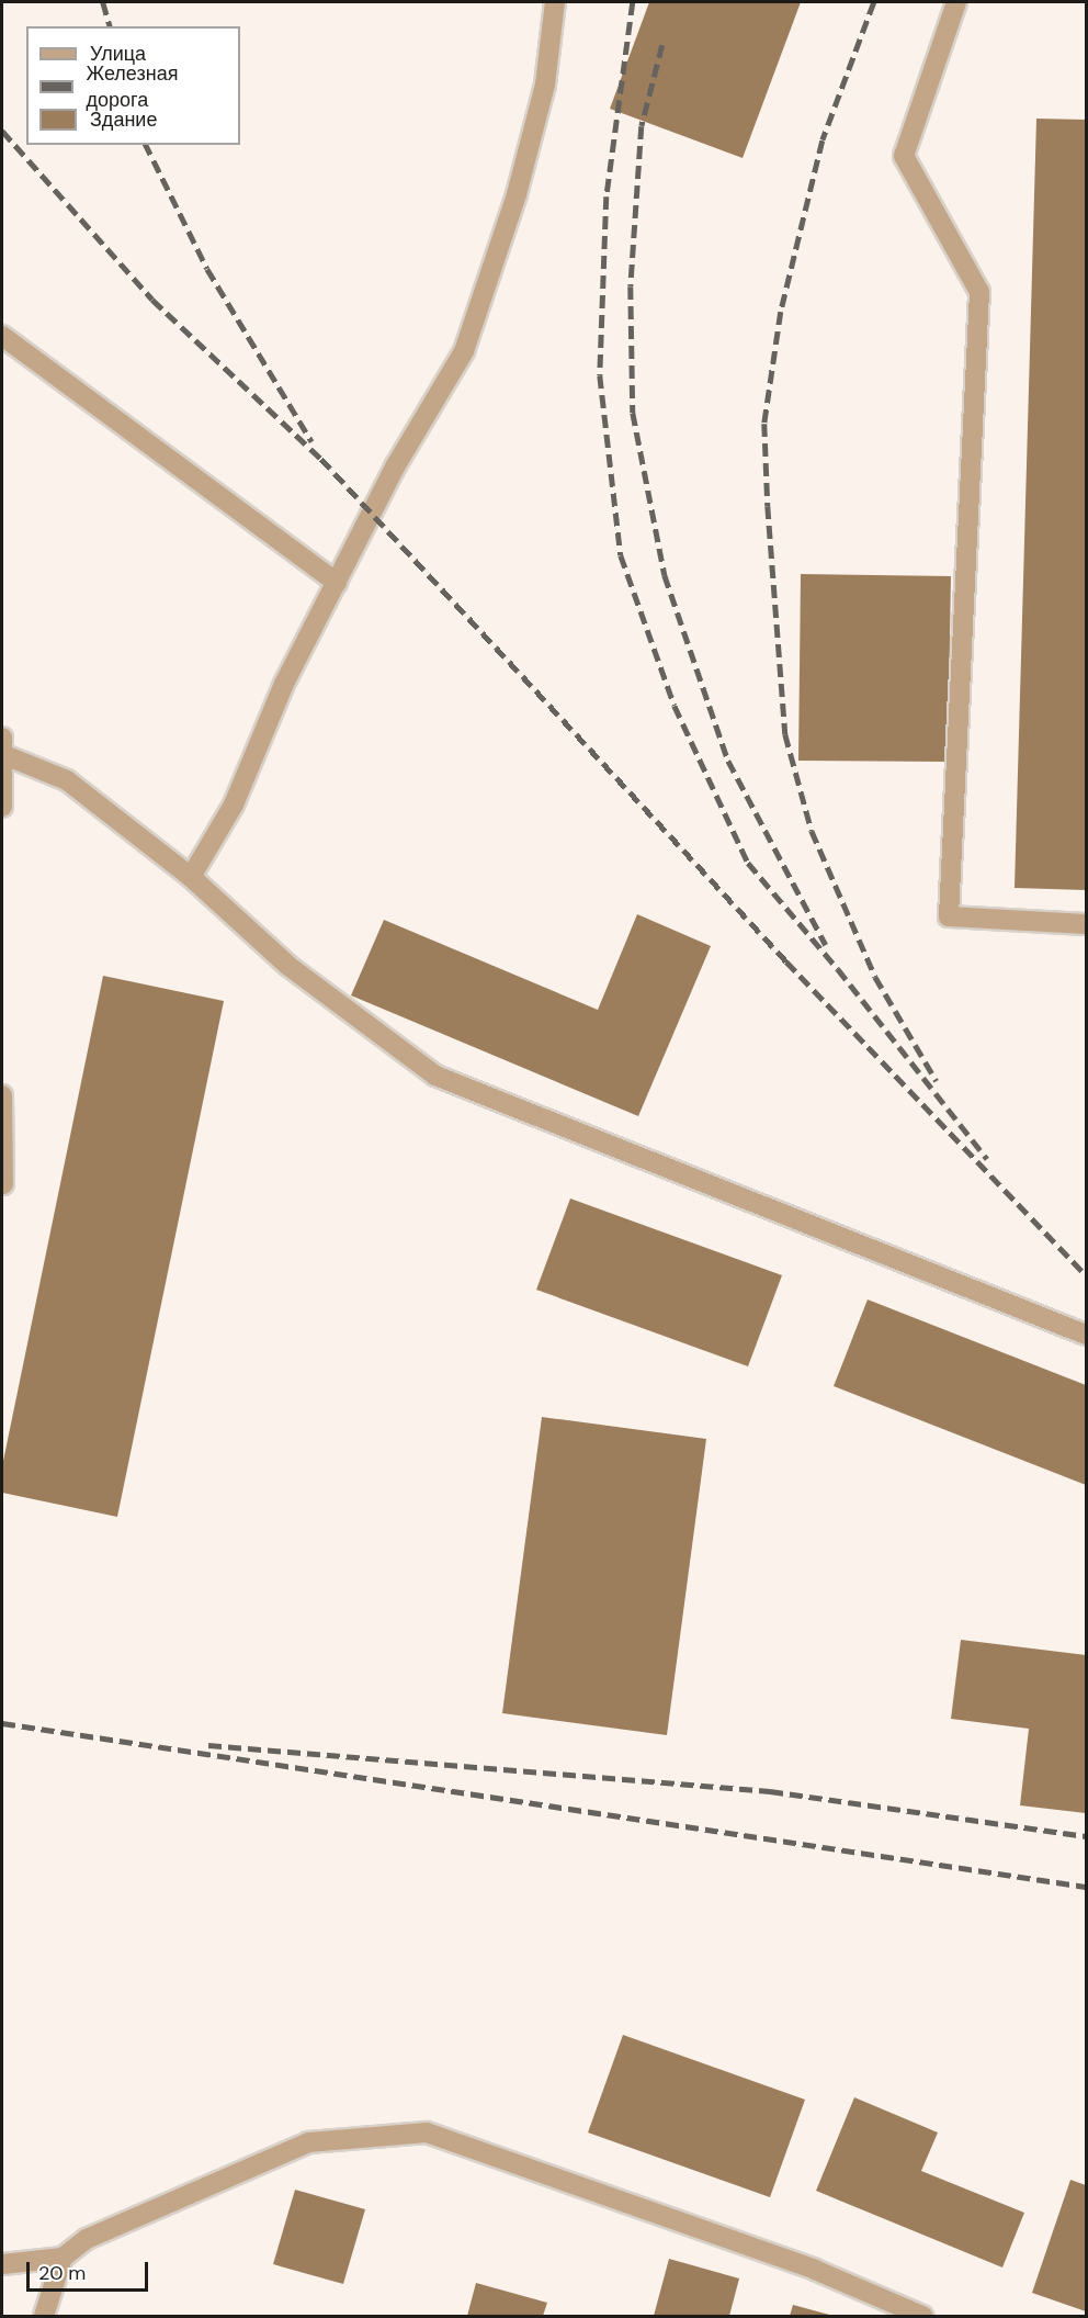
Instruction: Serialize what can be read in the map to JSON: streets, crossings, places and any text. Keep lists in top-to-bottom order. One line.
{"legend":["Улица","Железная дорога","Здание"],"scale_bar":"20 m"}
